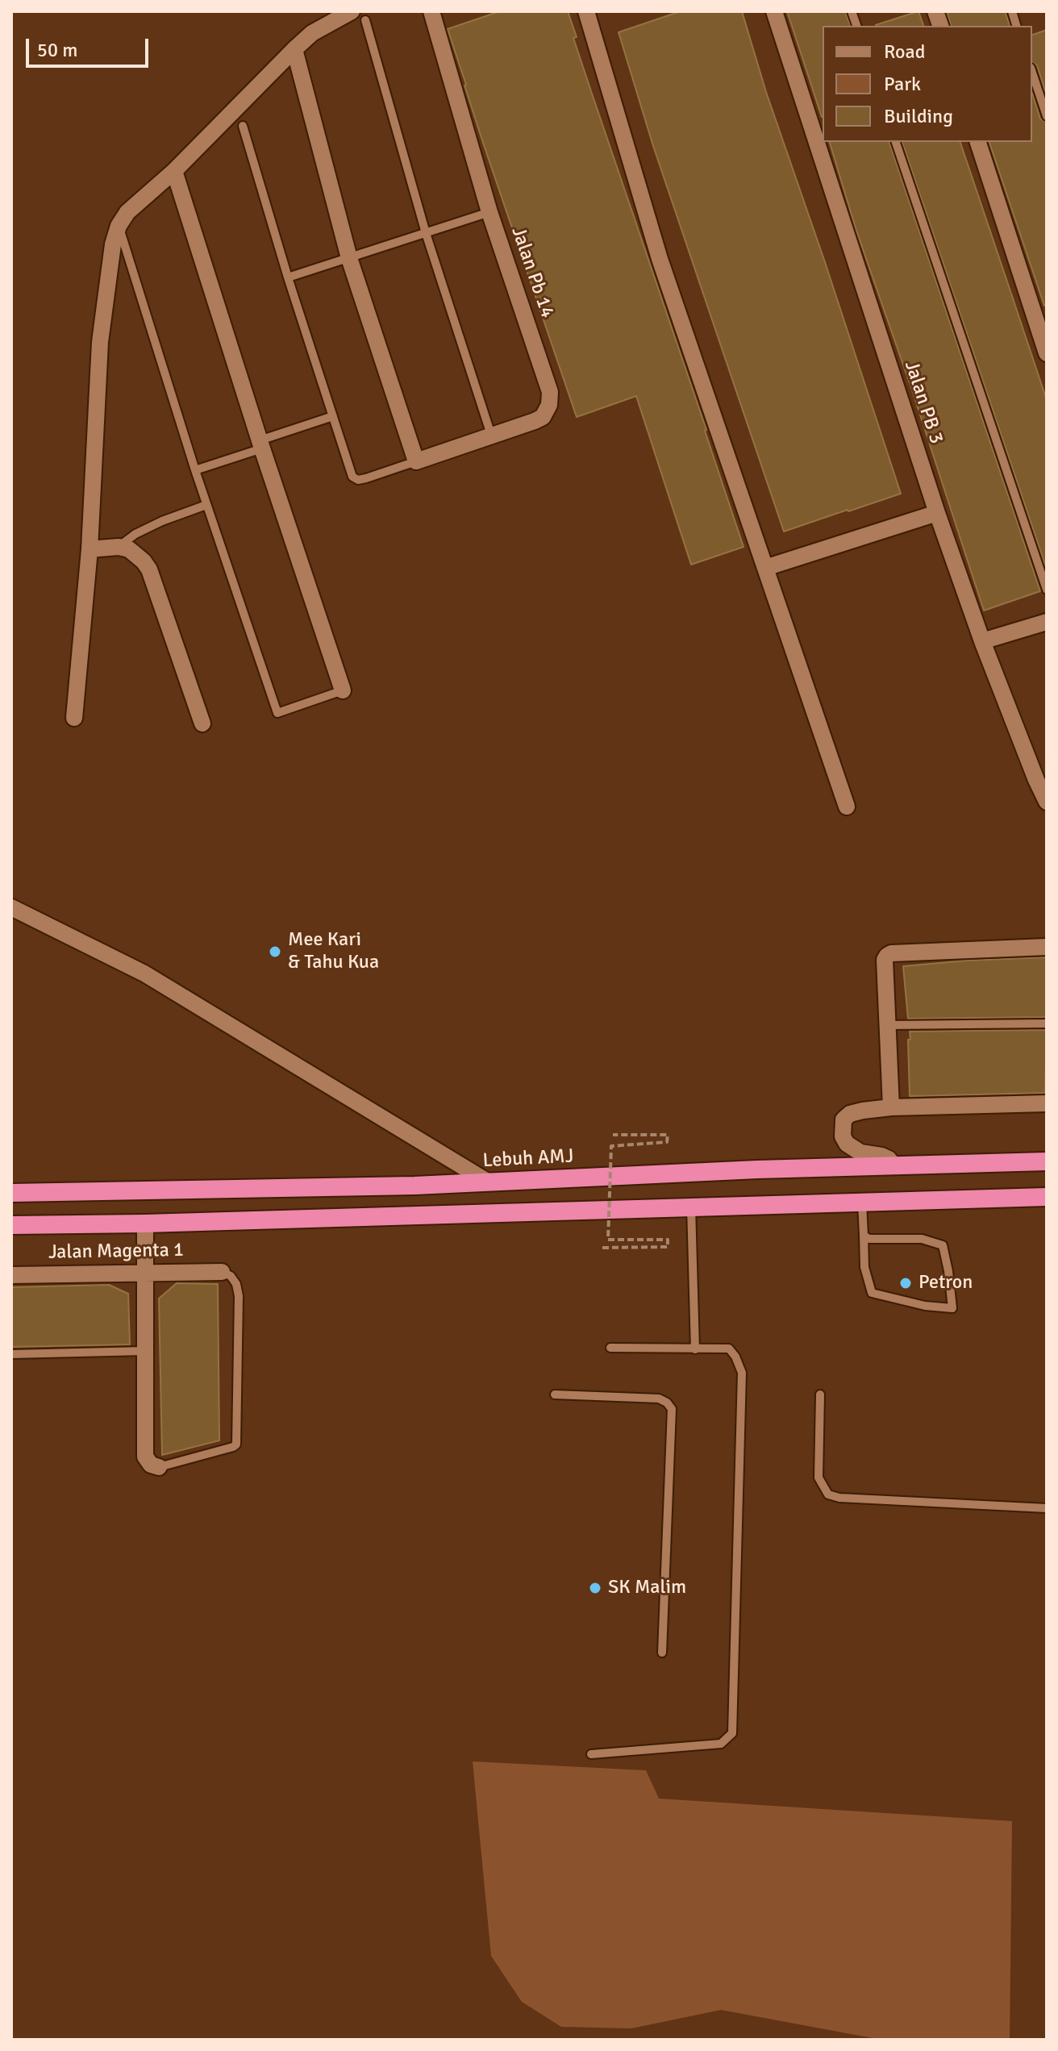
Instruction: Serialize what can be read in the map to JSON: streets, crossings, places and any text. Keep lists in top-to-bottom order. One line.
{"streets":{"highway":["Lebuh AMJ"],"street":["Jalan Pb 14","Jalan PB 3","Jalan Magenta 1"]},"places":["Mee Kari & Tahu Kua","Petron","SK Malim"],"legend":["Road","Park","Building"],"scale_bar":"50 m"}
